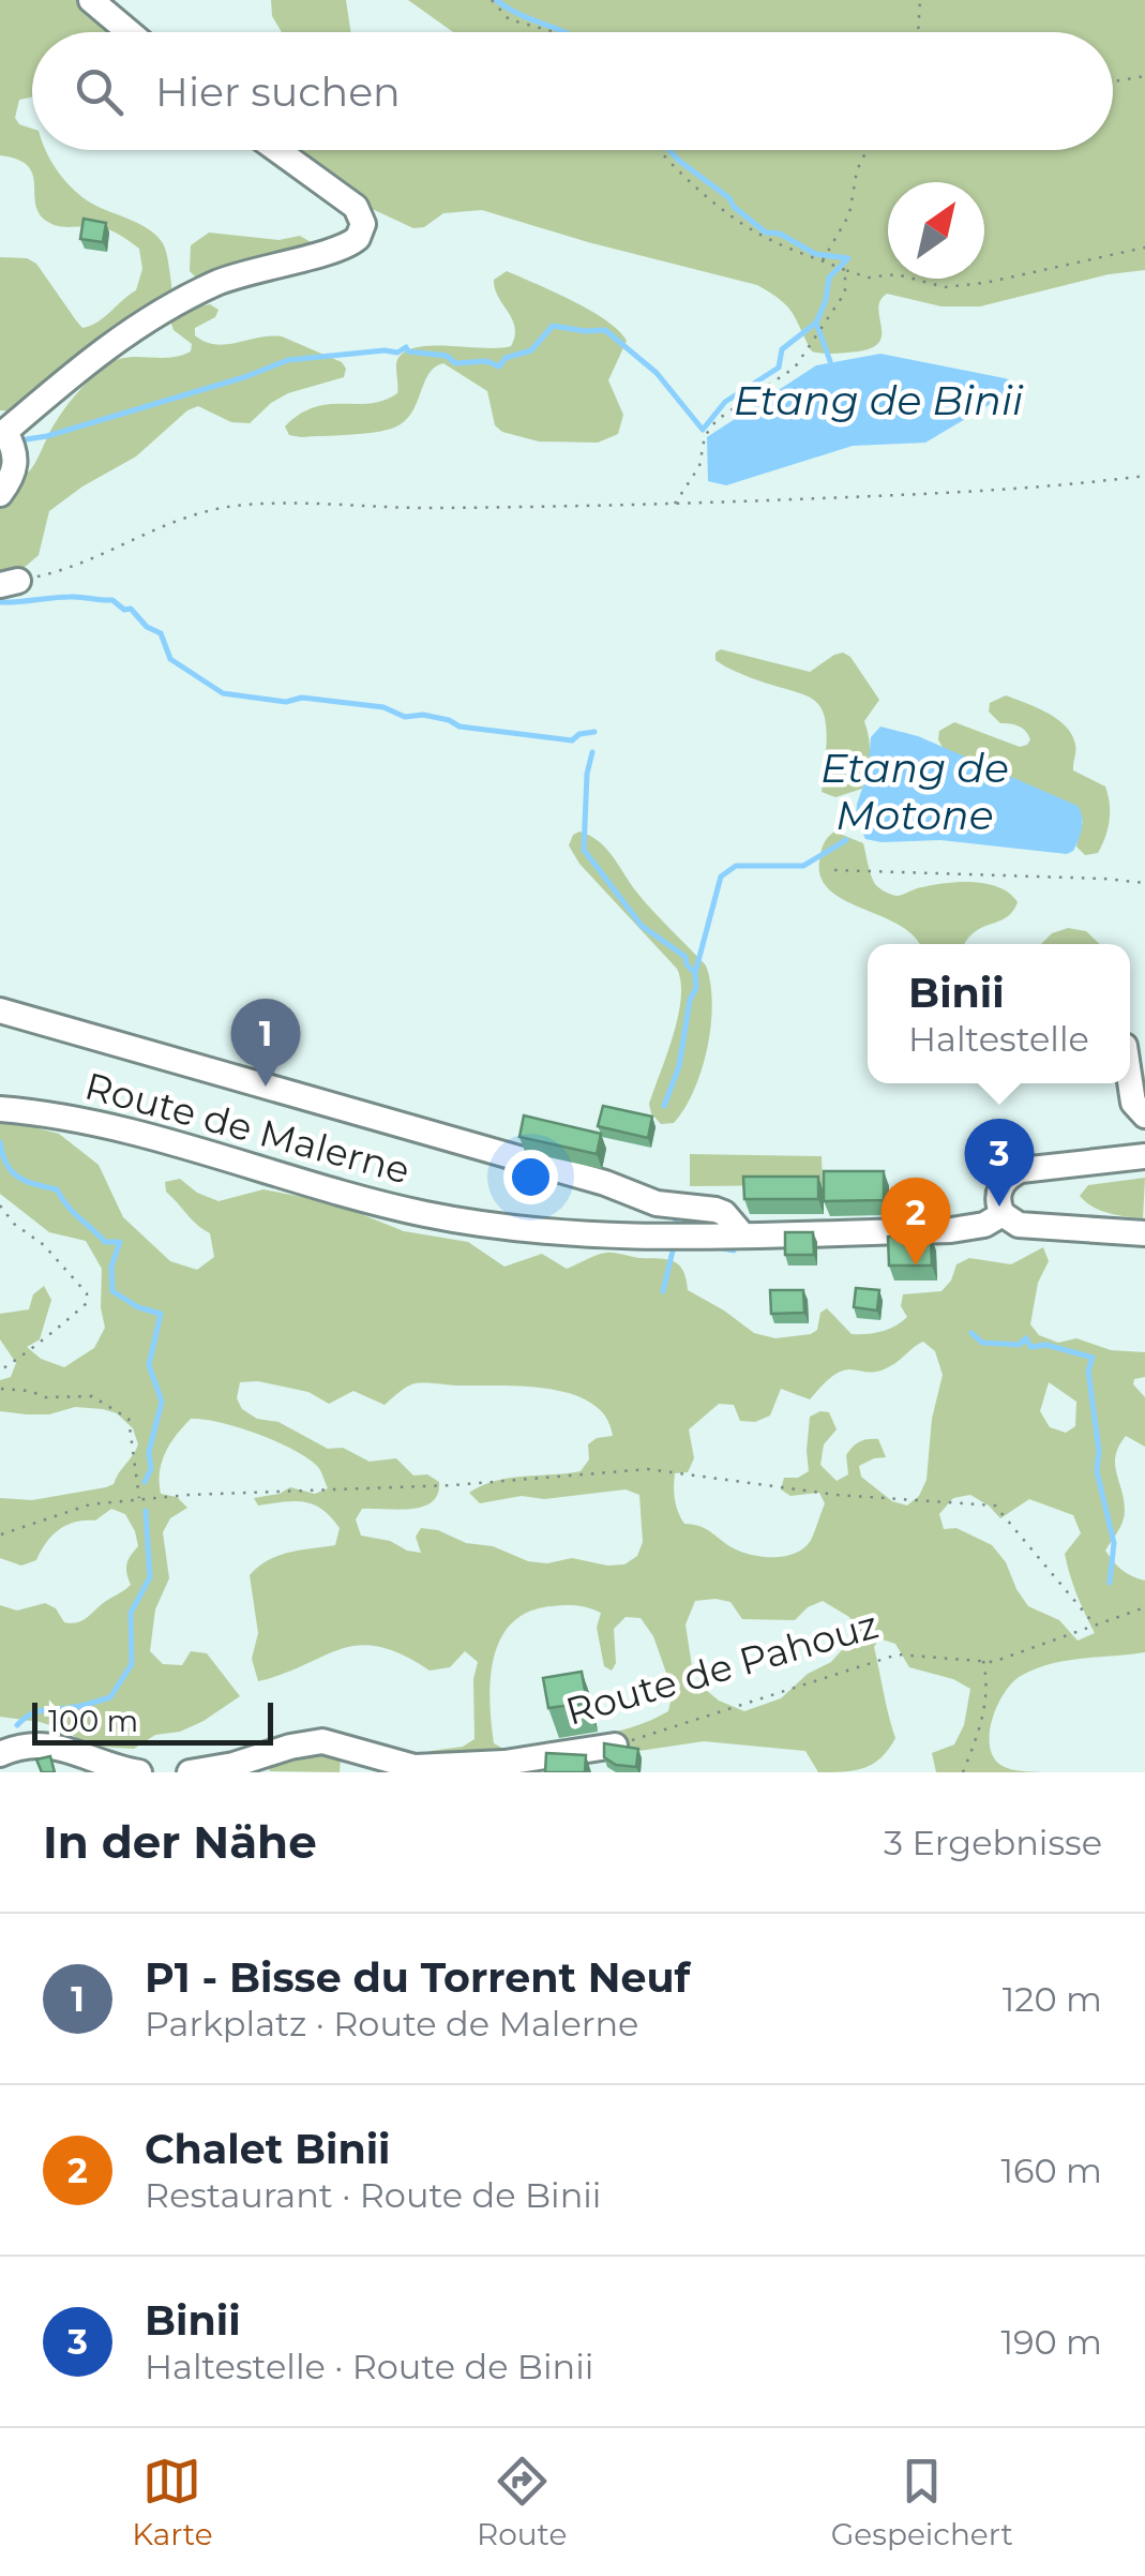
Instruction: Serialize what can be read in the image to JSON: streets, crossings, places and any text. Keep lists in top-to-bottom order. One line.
{"streets":{"street":["Route de Malerne","Route de Pahouz"]},"water":["Etang de Binii","Etang de Motone"],"scale_bar":"100 m","north":"top right","page":{"search":"Hier suchen","popup":["Binii","Haltestelle"],"pins":["1","3","2"],"scale":"100 m","heading":["In der Nähe","3 Ergebnisse"],"list":[{"mark":"1","name":"P1 - Bisse du Torrent Neuf","note":"Parkplatz · Route de Malerne","value":"120 m"},{"mark":"2","name":"Chalet Binii","note":"Restaurant · Route de Binii","value":"160 m"},{"mark":"3","name":"Binii","note":"Haltestelle · Route de Binii","value":"190 m"}],"nav":["Karte","Route","Gespeichert"]}}
